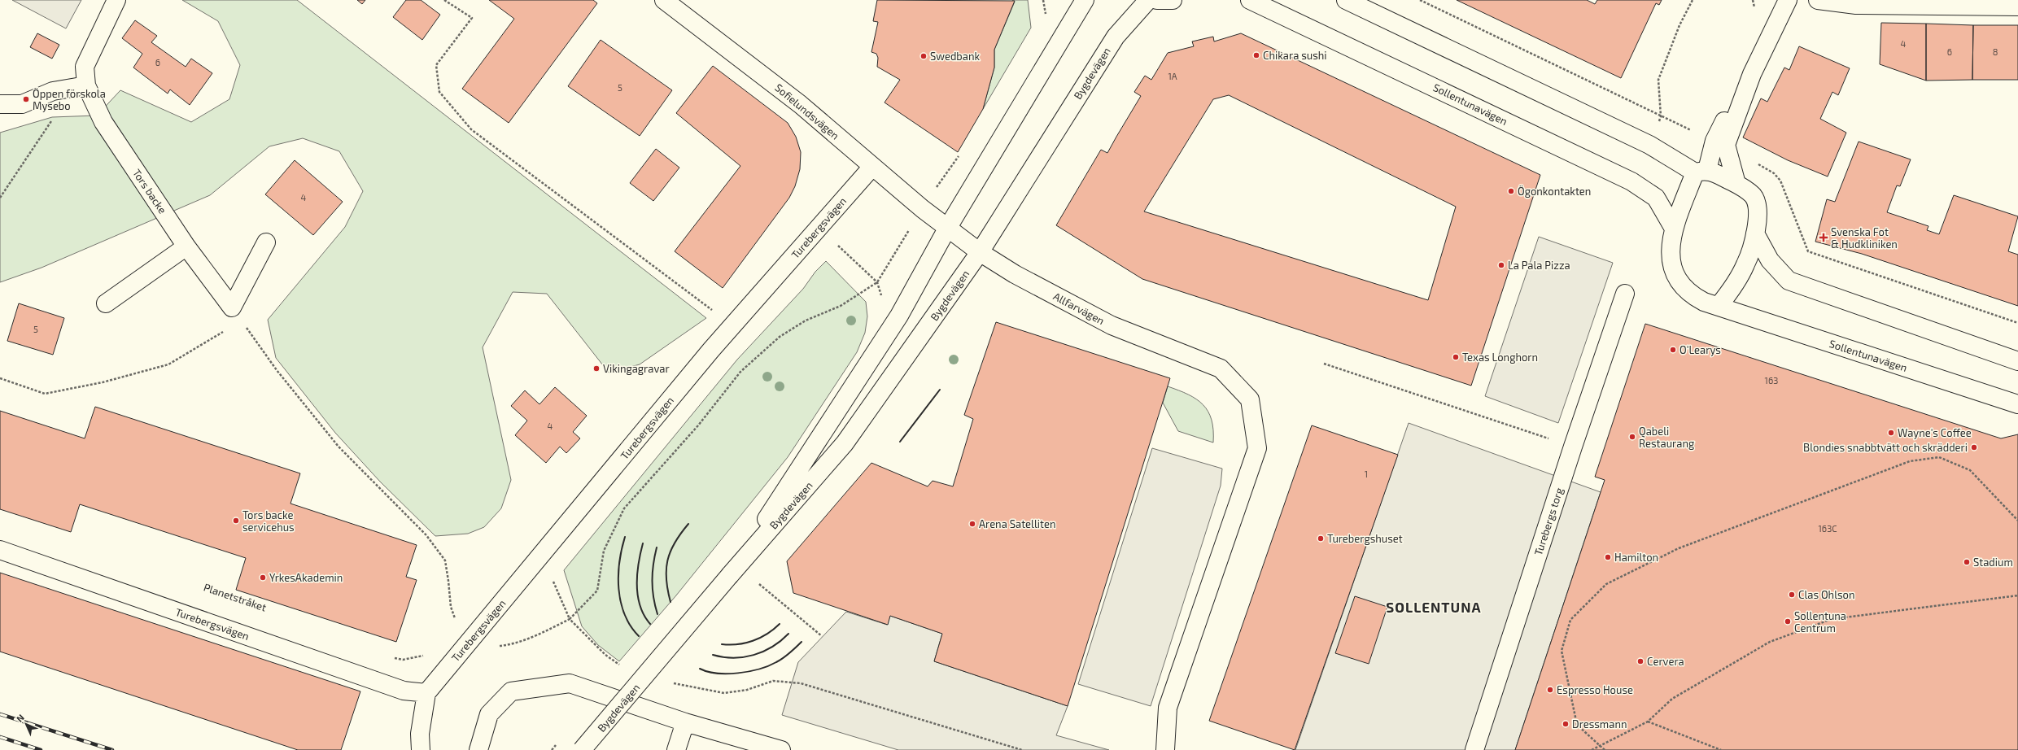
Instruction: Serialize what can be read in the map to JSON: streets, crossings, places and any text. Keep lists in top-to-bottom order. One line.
{"streets":{"street":["Bygdevägen","Sollentunavägen","Sofielundsvägen","Tors backe","Turebergsvägen","Allfarvägen","Turebergs torg"]},"crossings":[["Bygdevägen","Sofielundsvägen"],["Bygdevägen","Allfarvägen"],["Sofielundsvägen","Turebergsvägen"],["Sofielundsvägen","Allfarvägen"]],"districts":["SOLLENTUNA"],"places":{"other":["Chikara sushi","Swedbank","Öppen förskola Mysebo","Ögonkontakten","La Pala Pizza","O'Learys","Texas Longhorn","Vikingagravar","Wayne's Coffee","Qabeli Restaurang","Blondies snabbtvätt och skrädderi","Tors backe servicehus","Arena Satelliten","Turebergshuset","Hamilton","Stadium","YrkesAkademin","Clas Ohlson","Sollentuna Centrum","Cervera","Espresso House","Dressmann"],"health":["Svenska Fot & Hudkliniken"]},"house_numbers":["4","6","8","6","1A","5","4","5","163","4","1","163C"],"north":"top left"}
